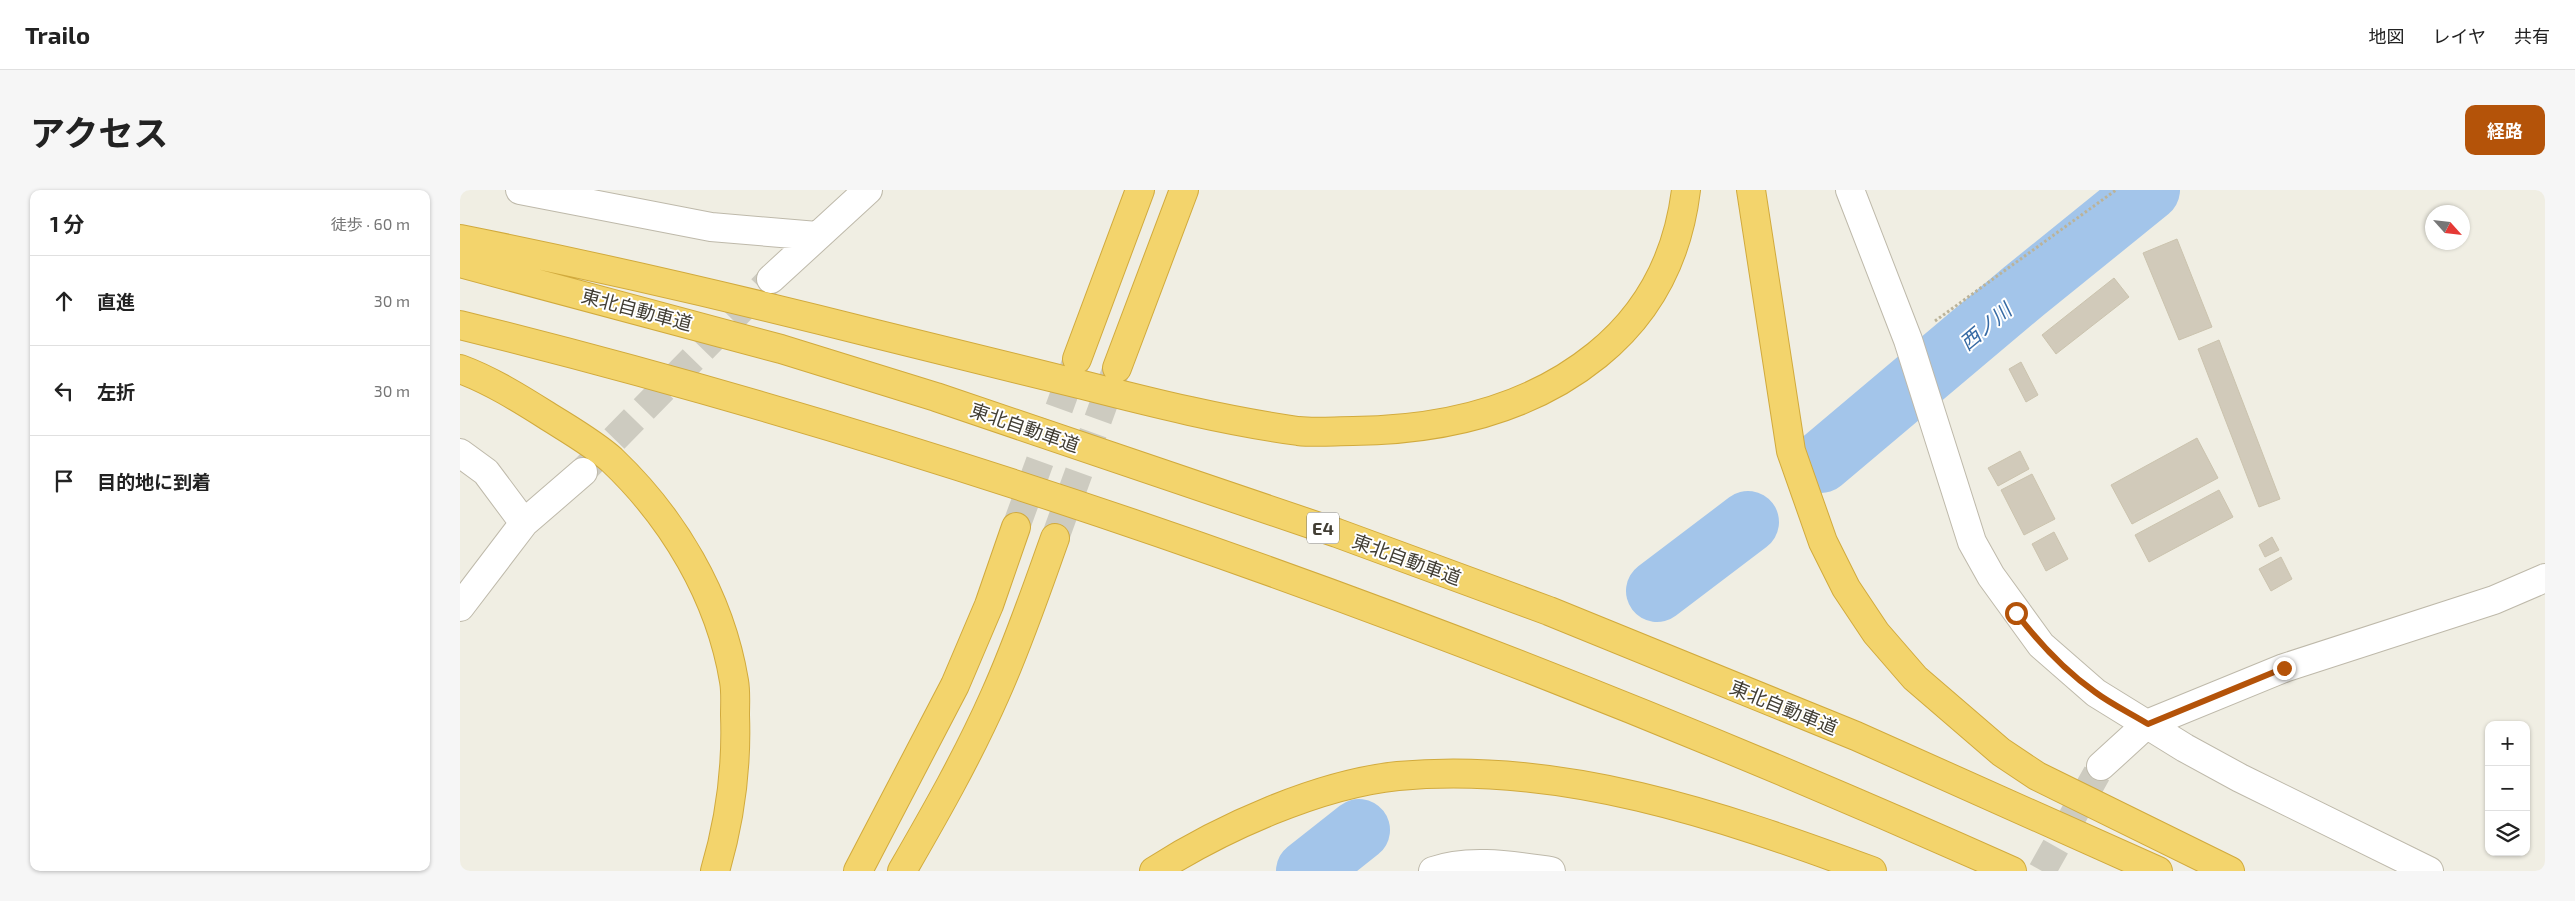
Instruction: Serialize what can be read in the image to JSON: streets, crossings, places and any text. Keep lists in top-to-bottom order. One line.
{"streets":{"highway":["東北自動車道","E4"]},"water":["西ノ川"],"north":"bottom right","page":{"header":"Trailo","nav":["地図","レイヤ","共有"],"title":"アクセス","buttons":"経路","heading":["1 分","徒歩 · 60 m"],"list":[["直進","30 m"],["左折","30 m"],"目的地に到着"],"map_buttons":["+","−"]}}
